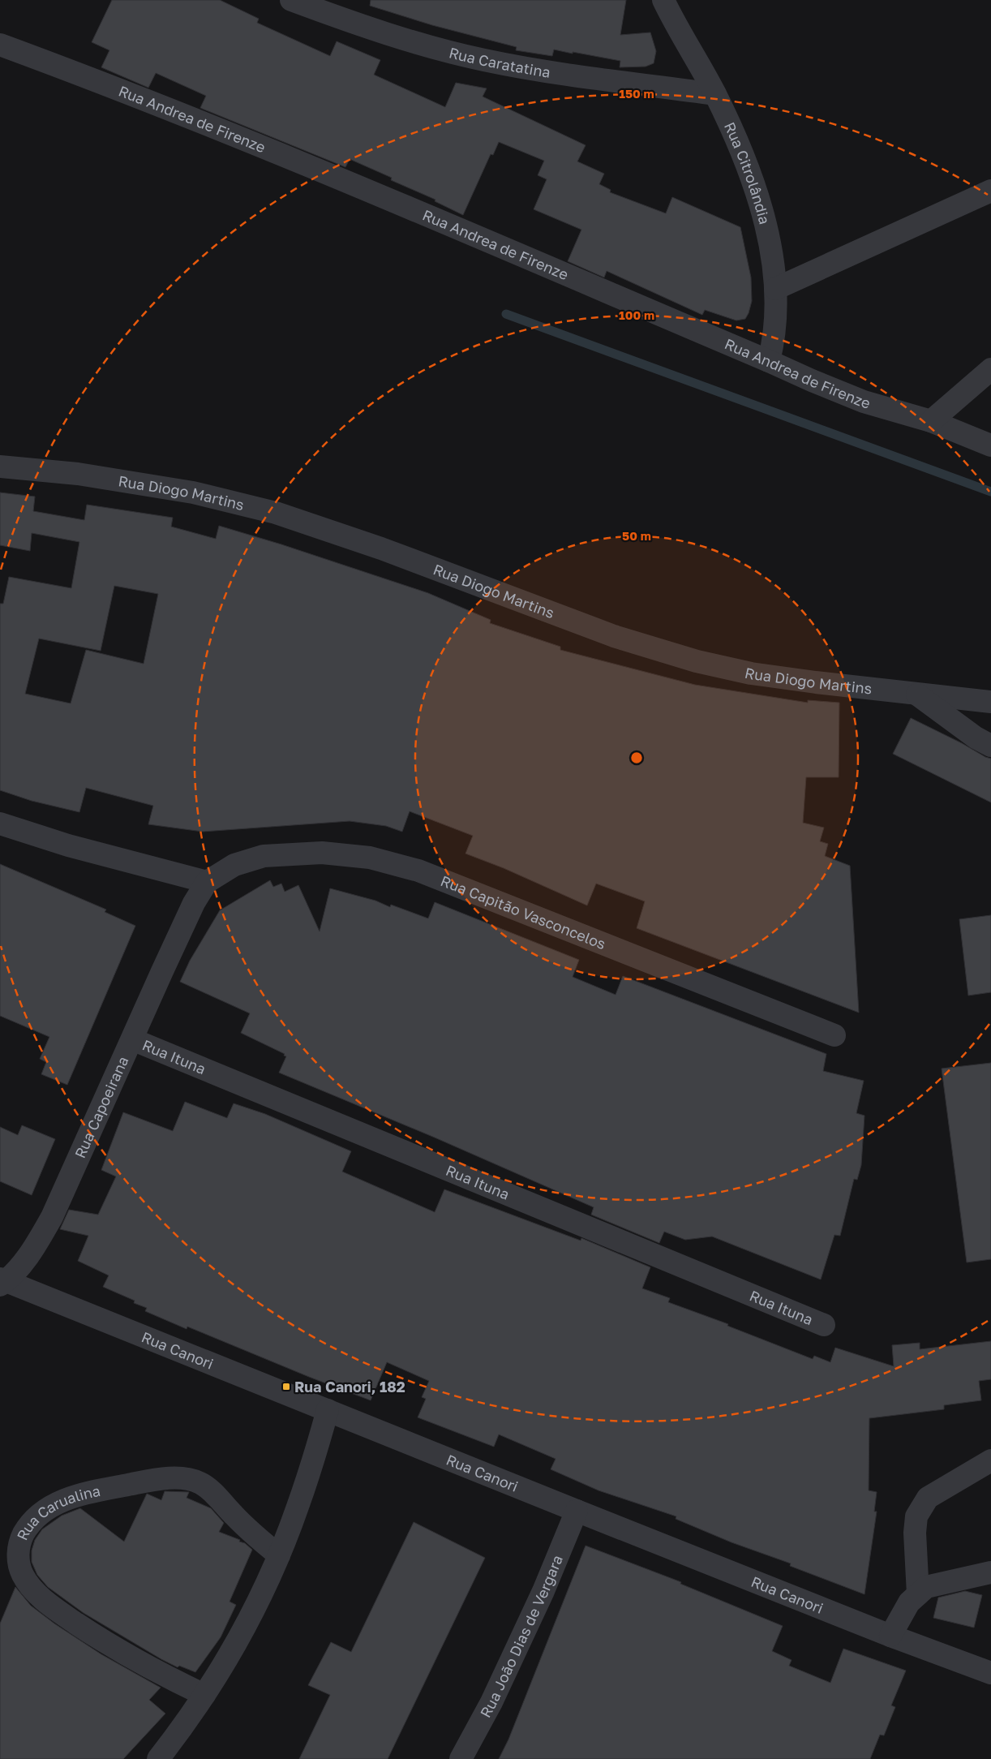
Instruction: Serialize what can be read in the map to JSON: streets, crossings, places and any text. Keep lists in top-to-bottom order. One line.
{"streets":{"street":["Rua Caratatina","Rua Andrea de Firenze","Rua Citrolândia","Rua Diogo Martins","Rua Capitão Vasconcelos","Rua Ituna","Rua Capoeirana","Rua Canori","Rua Carualina","Rua João Dias de Vergara"]},"crossings":[["Rua Caratatina","Rua Citrolândia"],["Rua Andrea de Firenze","Rua Citrolândia"],["Rua Capitão Vasconcelos","Rua Capoeirana"],["Rua Ituna","Rua Capoeirana"],["Rua Capoeirana","Rua Canori"],["Rua Canori","Rua João Dias de Vergara"]],"places":{"transit":["Rua Canori, 182"]},"rings":["150 m","100 m","50 m"]}
